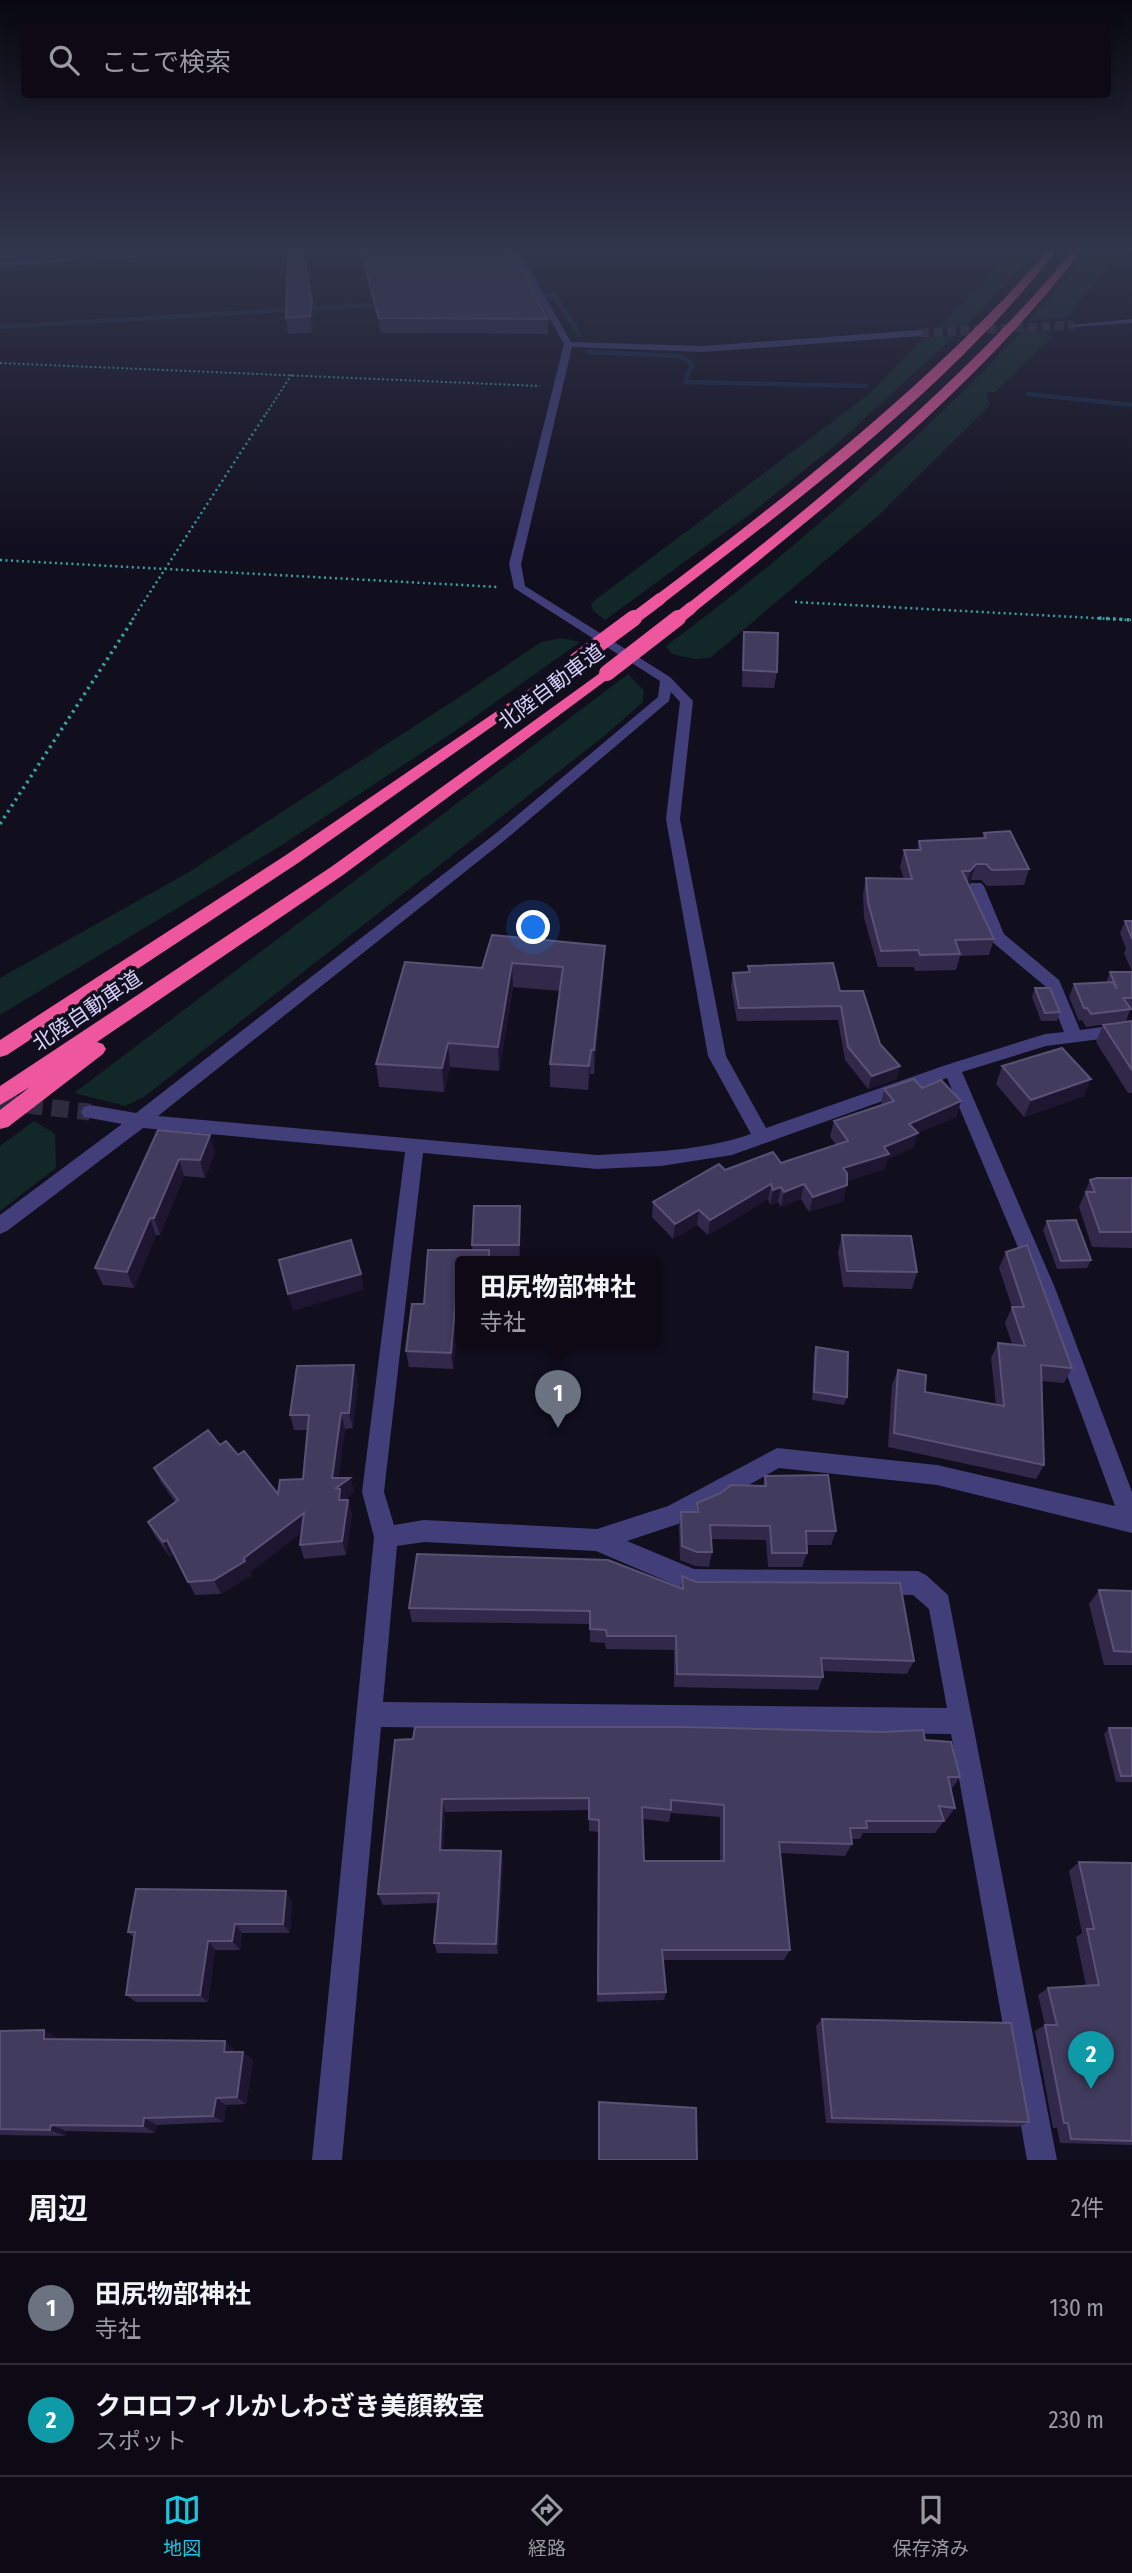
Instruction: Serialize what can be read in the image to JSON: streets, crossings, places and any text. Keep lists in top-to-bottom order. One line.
{"streets":{"highway":["北陸自動車道"]},"page":{"search":"ここで検索","popup":["田尻物部神社","寺社"],"pins":["1","2"],"heading":["周辺","2件"],"list":[{"mark":"1","name":"田尻物部神社","note":"寺社","value":"130 m"},{"mark":"2","name":"クロロフィルかしわざき美顔教室","note":"スポット","value":"230 m"}],"nav":["地図","経路","保存済み"]}}
